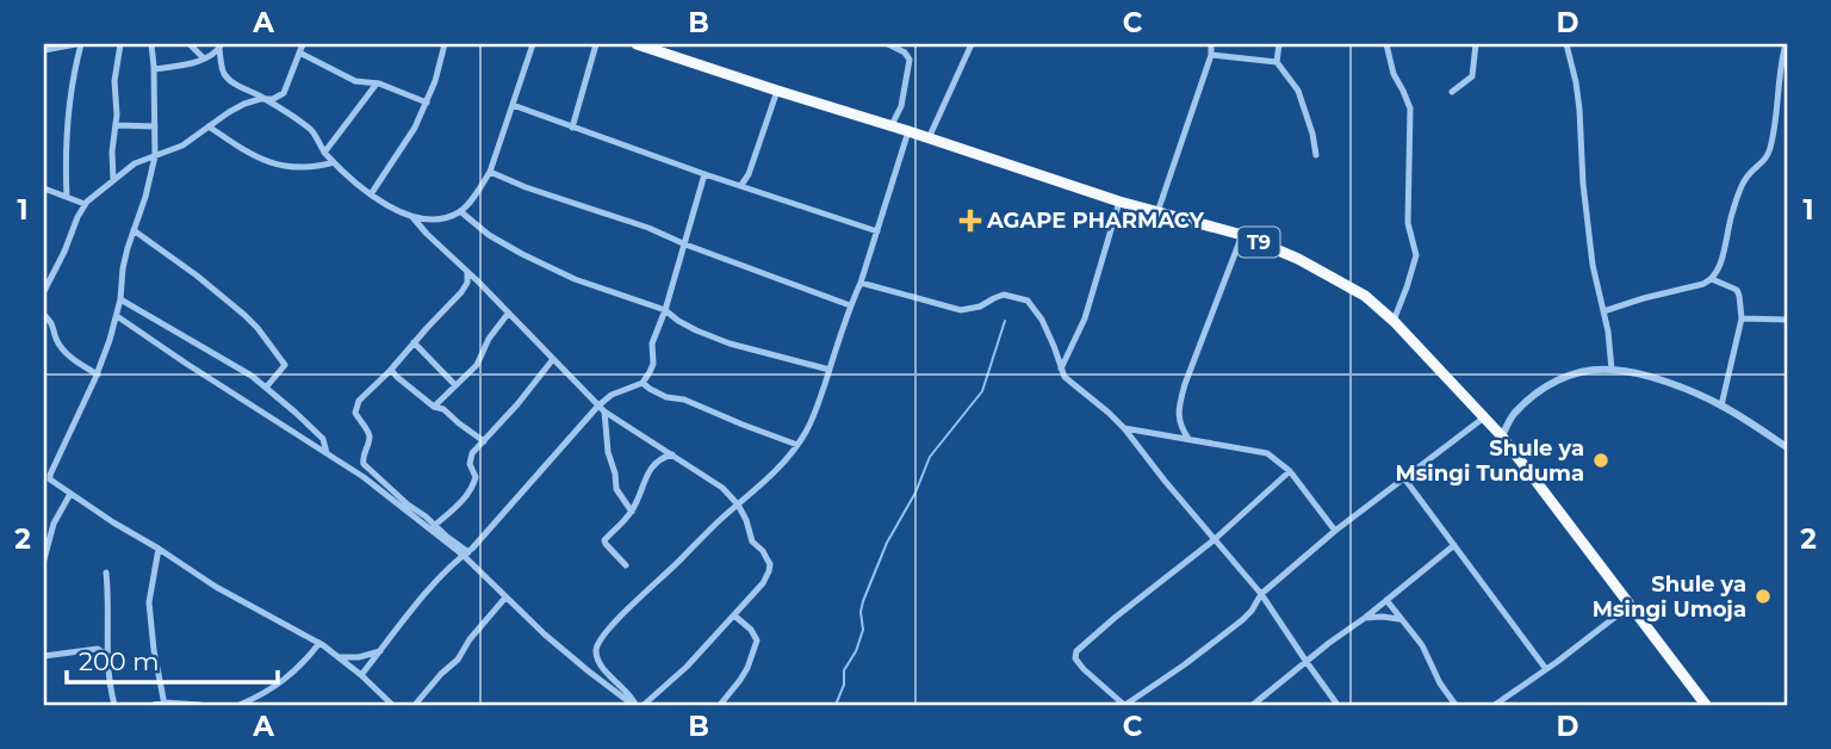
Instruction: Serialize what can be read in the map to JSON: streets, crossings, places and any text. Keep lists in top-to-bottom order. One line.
{"streets":{"highway":["T9"]},"places":{"health":["AGAPE PHARMACY"],"other":["Shule ya Msingi Tunduma","Shule ya Msingi Umoja"]},"scale_bar":"200 m","grid":{"columns":["A","B","C","D"],"rows":["1","2"]}}
